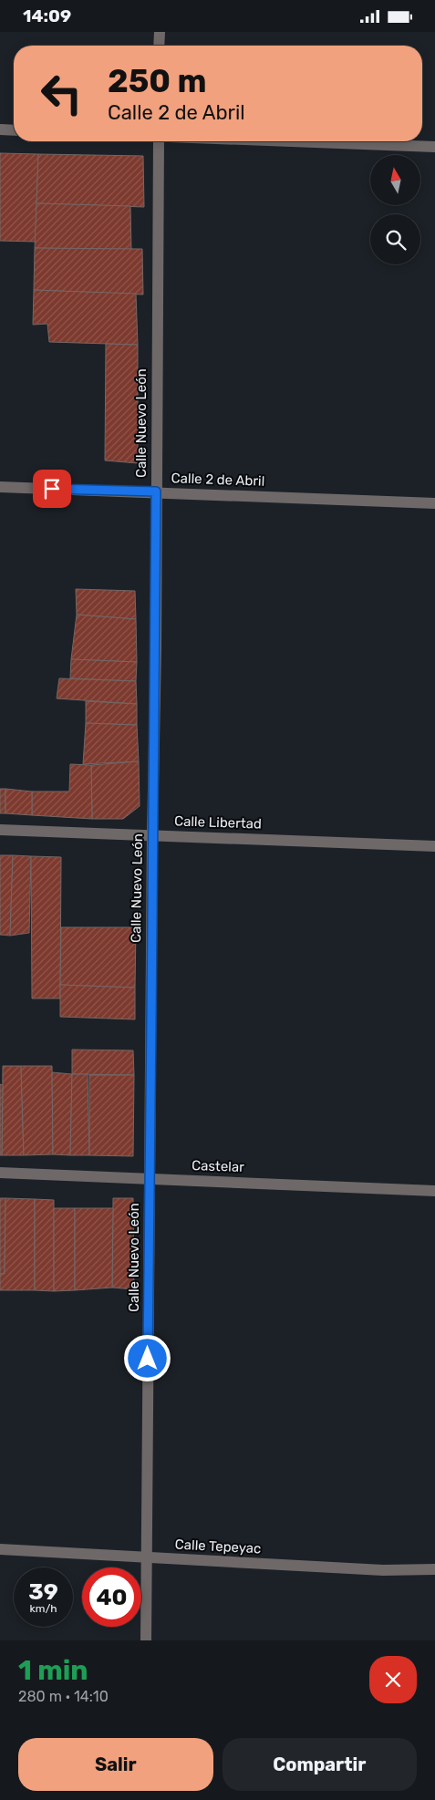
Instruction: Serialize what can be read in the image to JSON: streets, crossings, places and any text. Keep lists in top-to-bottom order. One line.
{"streets":{"street":["Calle Nuevo León","Calle 2 de Abril","Calle Libertad","Castelar","Calle Tepeyac"]},"crossings":[["Calle Nuevo León","Calle 2 de Abril"],["Calle Nuevo León","Calle Libertad"],["Calle Nuevo León","Castelar"],["Calle Nuevo León","Calle Tepeyac"]],"north":"top","page":{"status":"14:09","turn":["250 m","Calle 2 de Abril"],"speed":"39 km/h","limit":"40","heading":["1 min","280 m · 14:10"],"buttons":["Salir","Compartir"]}}
